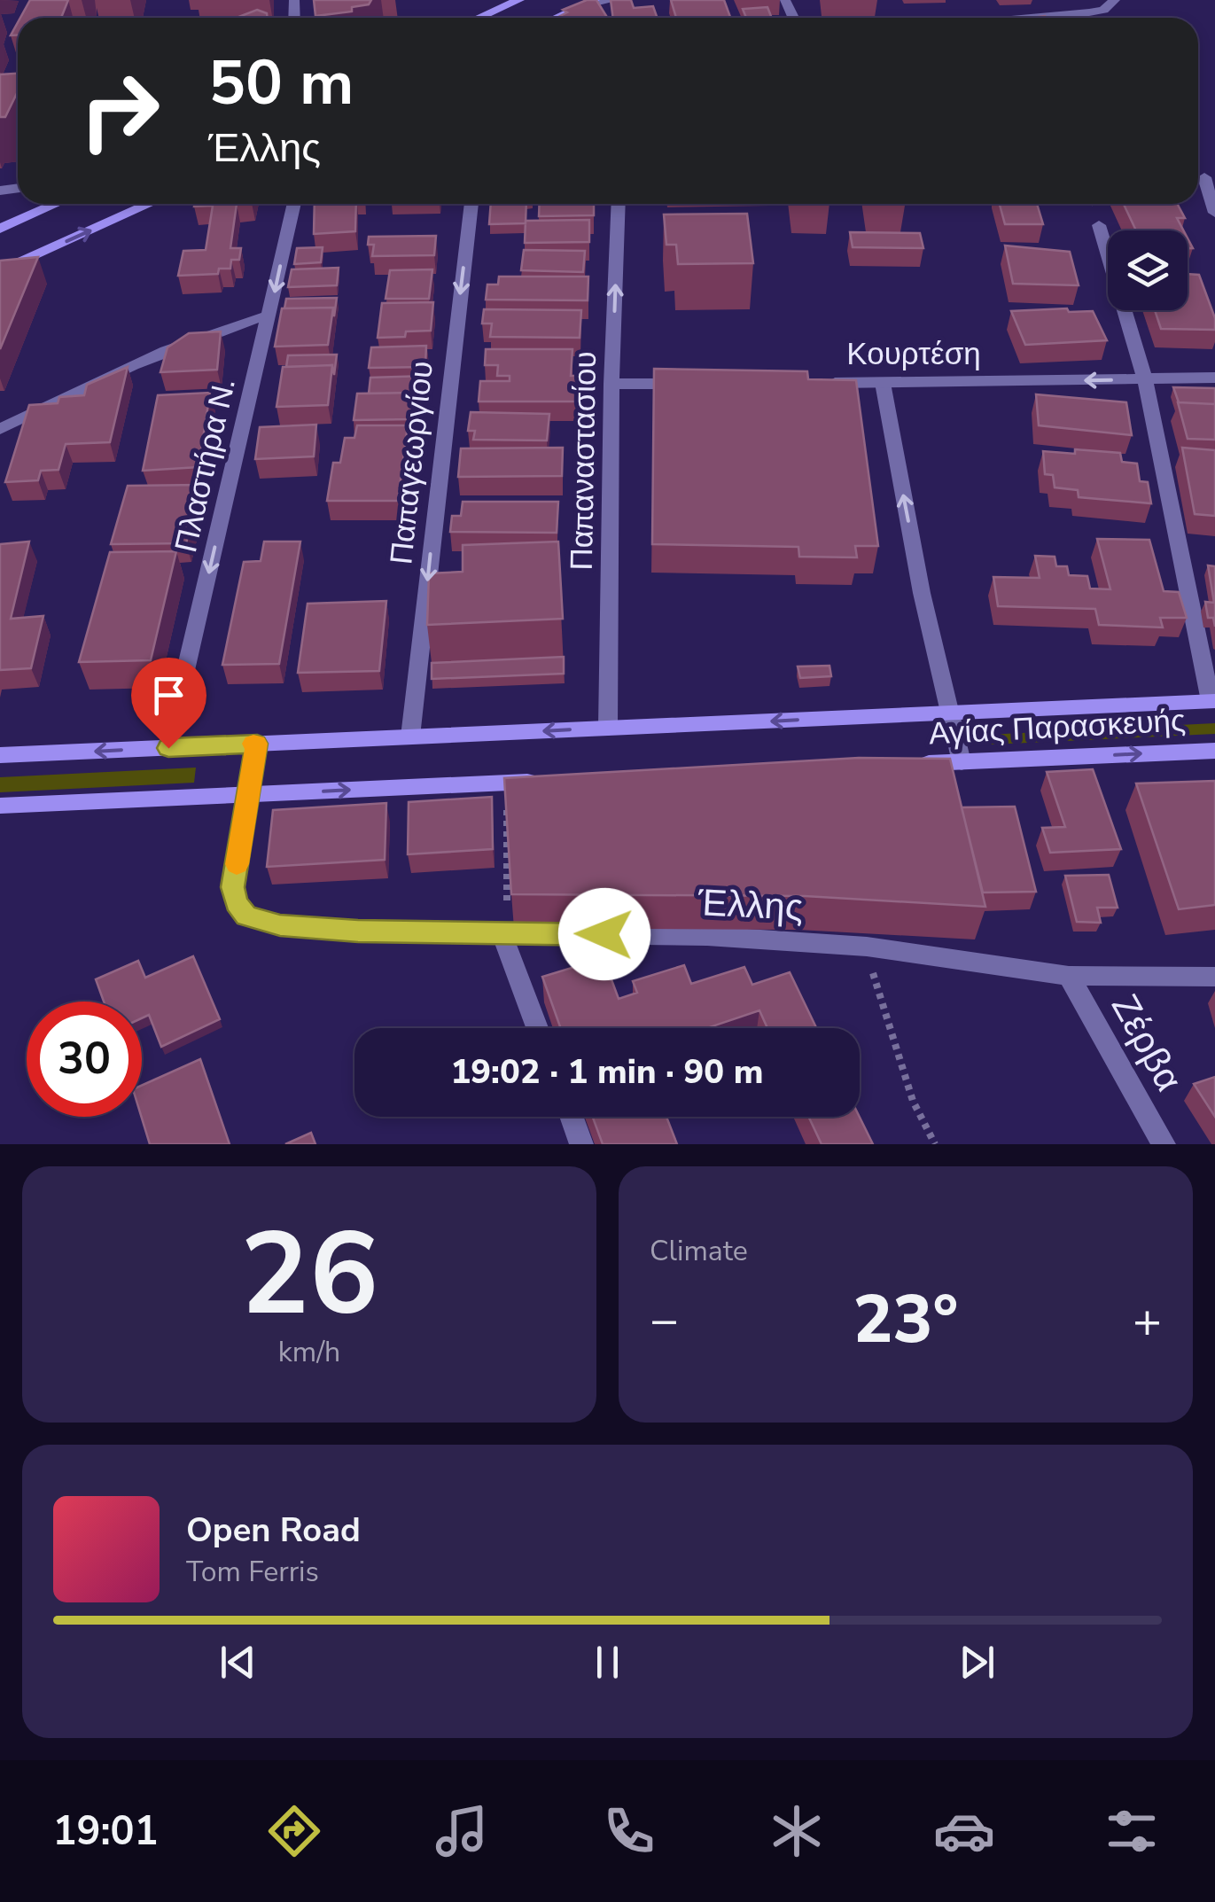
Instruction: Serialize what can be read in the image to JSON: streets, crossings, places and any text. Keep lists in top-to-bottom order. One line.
{"streets":{"main road":["Αγίας Παρασκευής"],"street":["Κουρτέση","Παπαναστασίου","Παπαγεωργίου","Πλαστήρα Ν.","Έλλης","Ζέρβα"]},"crossings":[["Παπαναστασίου","Αγίας Παρασκευής"],["Παπαγεωργίου","Αγίας Παρασκευής"],["Πλαστήρα Ν.","Αγίας Παρασκευής"],["Αγίας Παρασκευής","Έλλης"],["Έλλης","Ζέρβα"]],"one_way":["Κουρτέση","Παπαγεωργίου","Πλαστήρα Ν."],"page":{"turn":["50 m","Έλλης"],"limit":"30","trip":"19:02 · 1 min · 90 m","tile":[["26","km/h"],"Climate"],"heat":["−","23°","+"],"song":["Open Road","Tom Ferris"],"tabs":"19:01"}}
